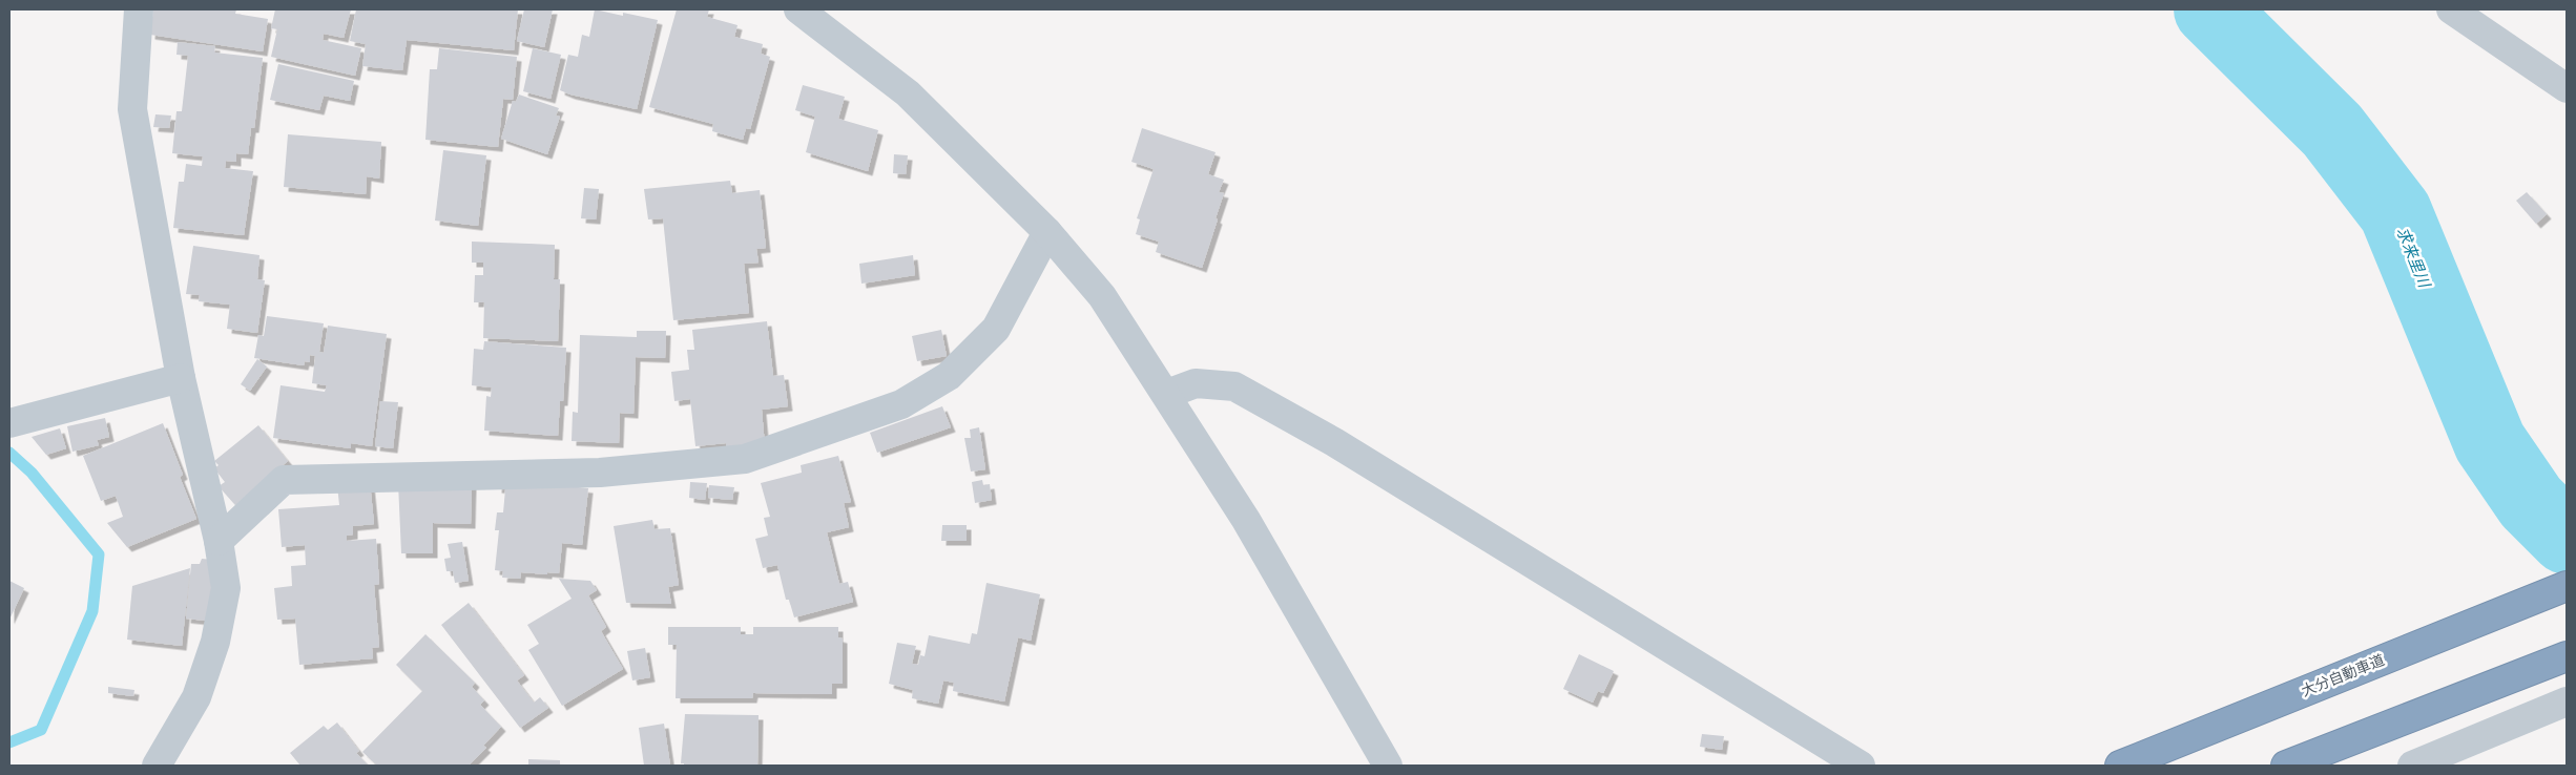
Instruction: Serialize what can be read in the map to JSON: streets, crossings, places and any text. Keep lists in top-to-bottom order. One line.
{"streets":{"highway":["大分自動車道"]},"water":["求来里川"]}
